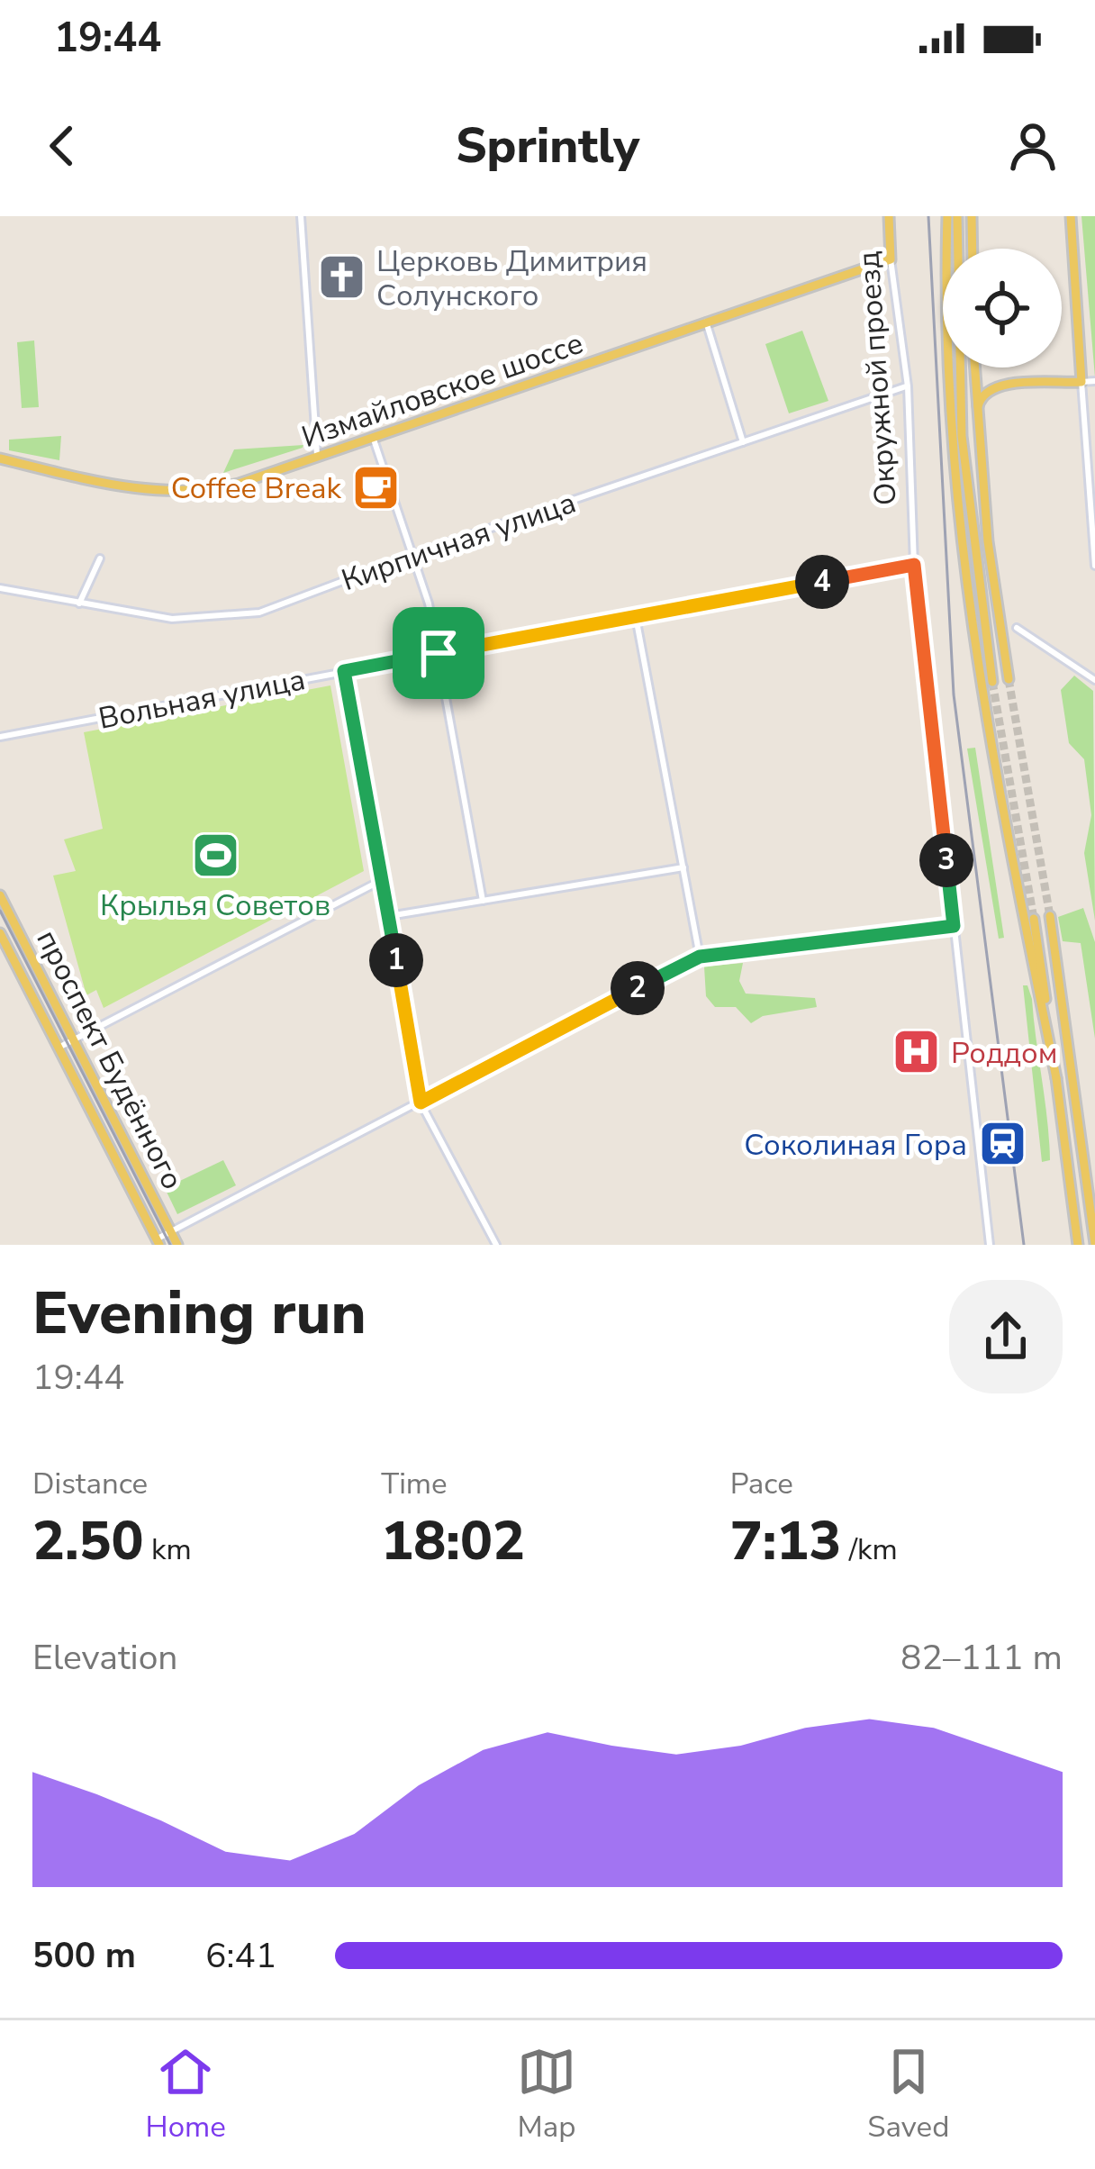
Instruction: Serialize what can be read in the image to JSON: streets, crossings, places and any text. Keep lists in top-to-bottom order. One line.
{"streets":{"main road":["Окружной проезд","Измайловское шоссе","проспект Будённого"],"street":["Кирпичная улица","Вольная улица"]},"crossings":[["Окружной проезд","Измайловское шоссе"],["Окружной проезд","Кирпичная улица"],["Окружной проезд","Вольная улица"]],"places":{"church":["Церковь Димитрия Солунского"],"cafe":["Coffee Break"],"sports":["Крылья Советов"],"hospital":["Роддом"],"station":["Соколиная Гора"]},"page":{"status":"19:44","header":"Sprintly","pins":["4","3","1","2"],"heading":["Evening run","19:44"],"stats":[["Distance","2.50 km"],["Time","18:02"],["Pace","7:13 /km"]],"chart":["Elevation","82–111 m"],"list":[{"name":"500 m","note":"6:41"}],"tabs":["Home","Map","Saved"]}}
